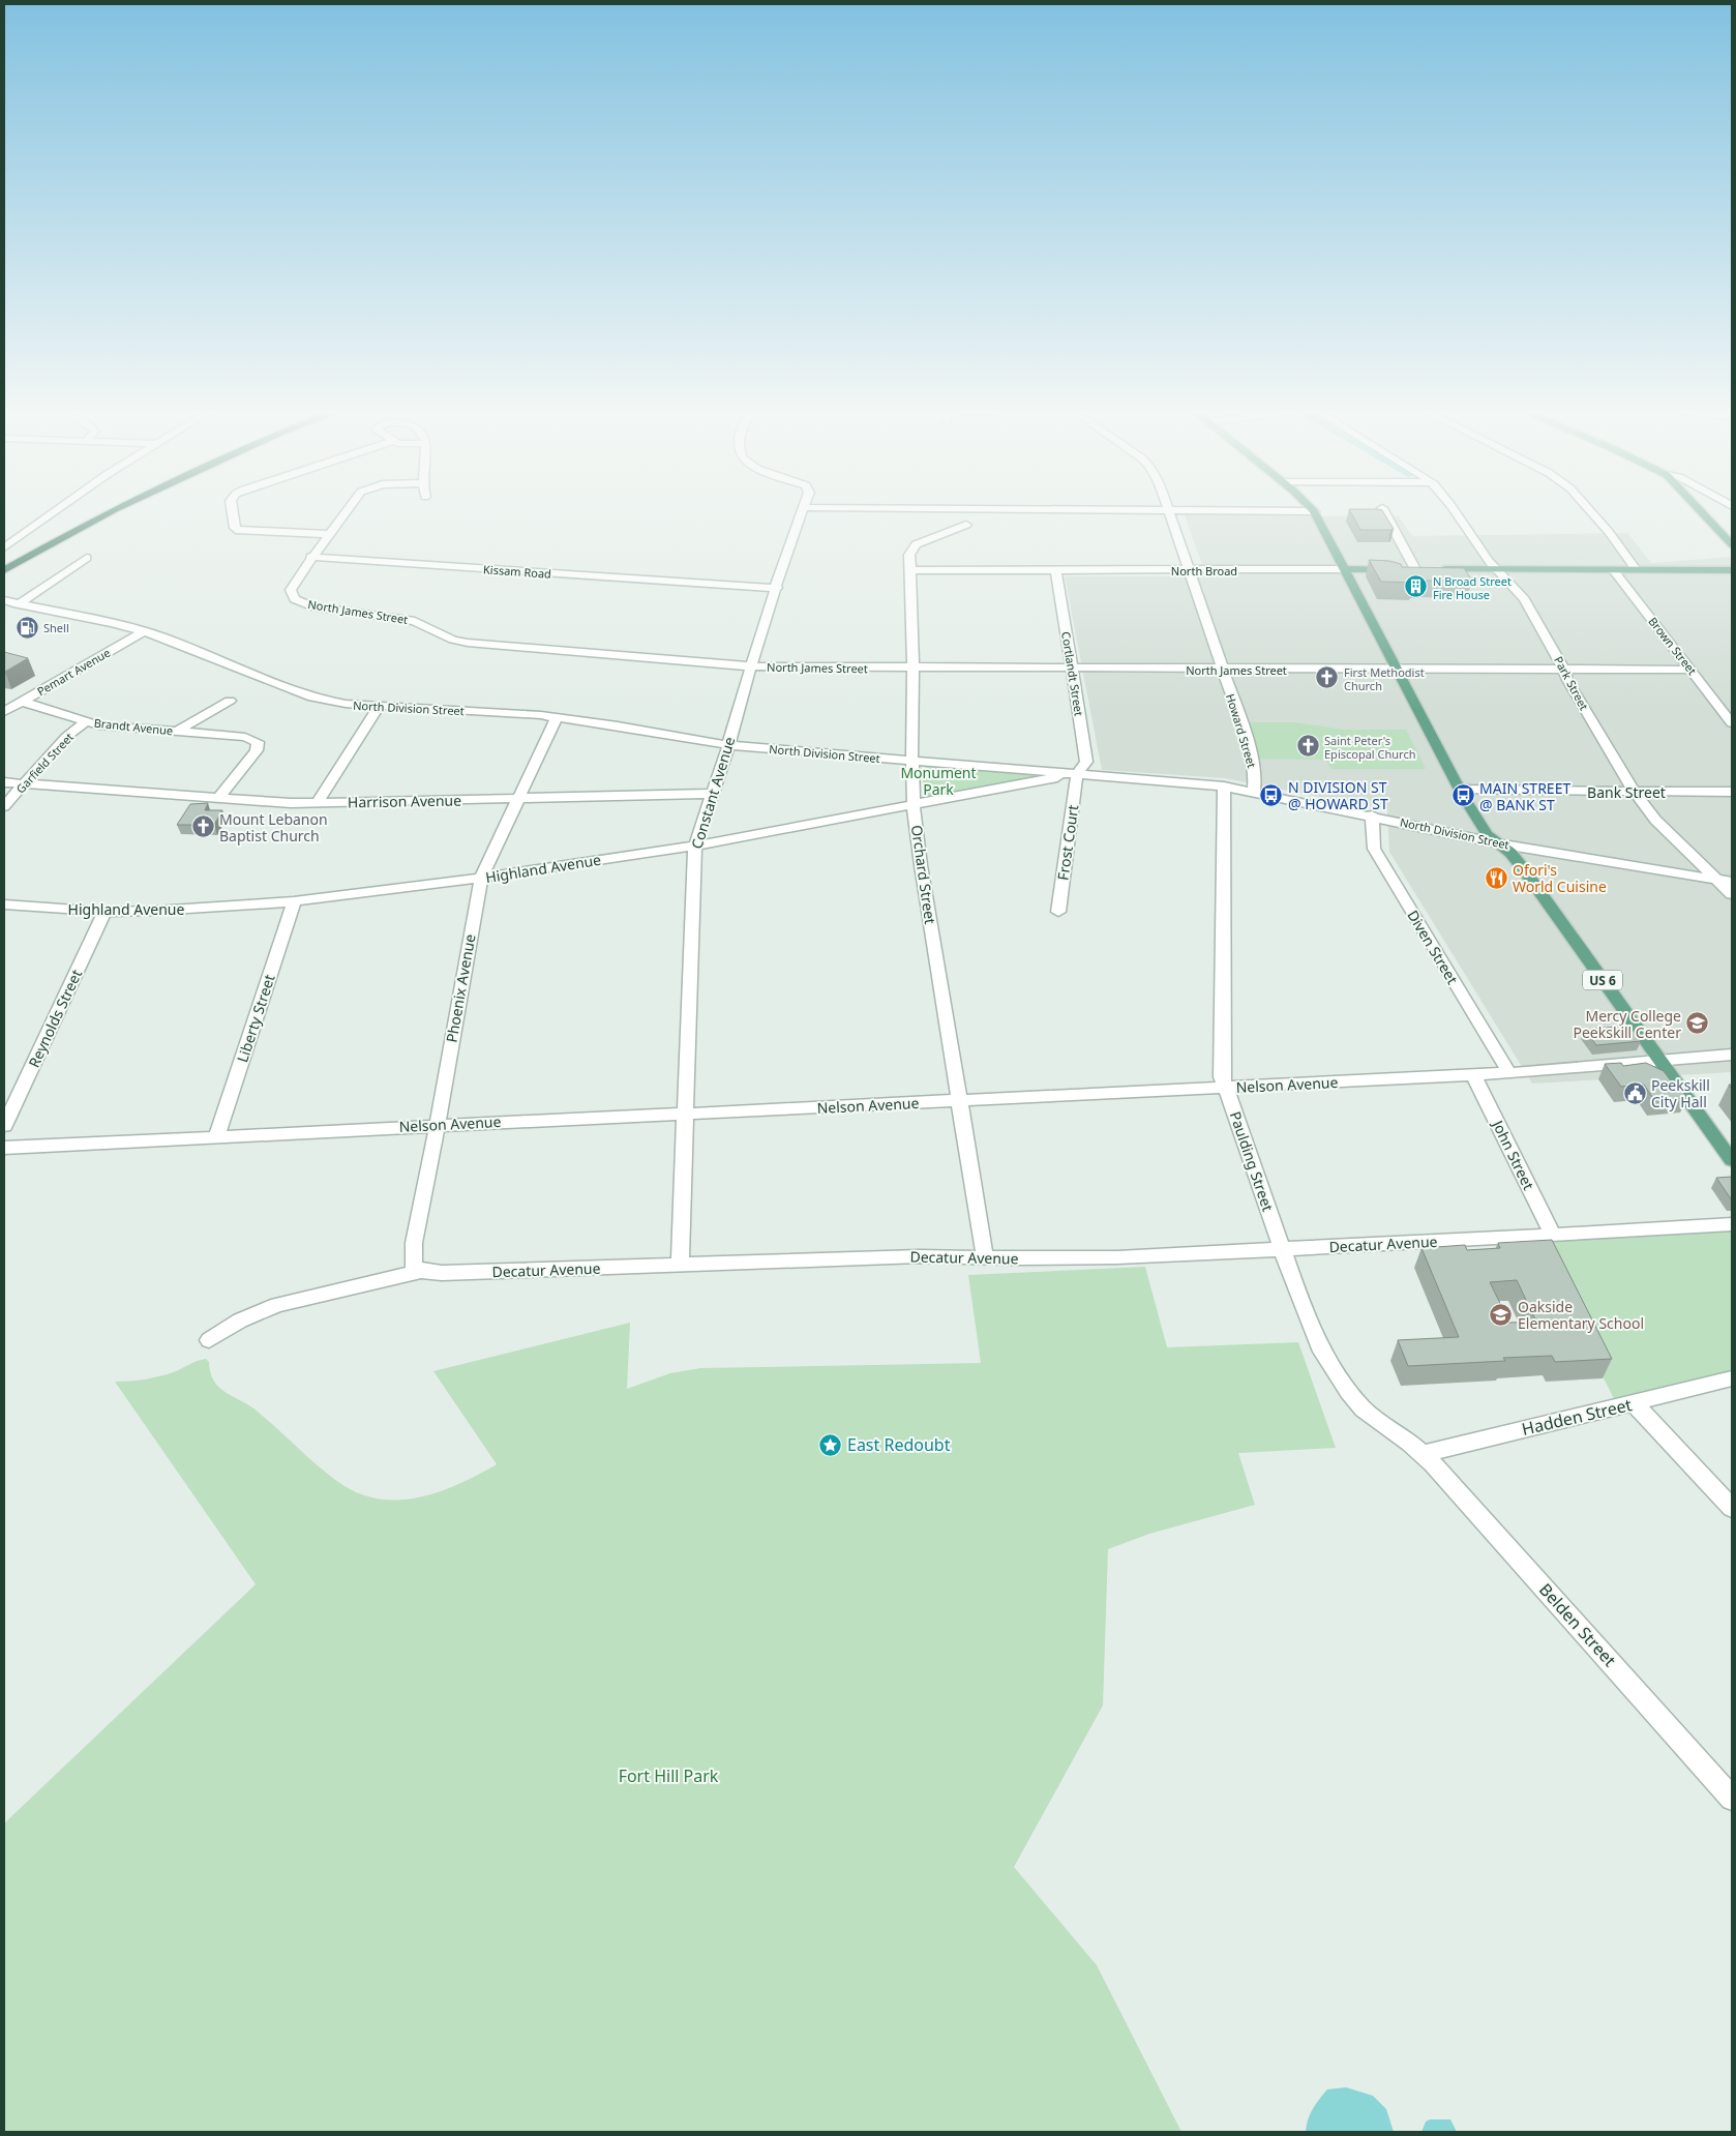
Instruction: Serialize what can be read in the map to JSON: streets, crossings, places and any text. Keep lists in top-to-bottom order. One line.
{"streets":{"main road":["North Broad","US 6"],"street":["Kissam Road","North James Street","Brown Street","Pemart Avenue","Cortlandt Street","Park Street","North Division Street","Brandt Avenue","Howard Street","Garfield Street","Bank Street","Constant Avenue","Harrison Avenue","Frost Court","Highland Avenue","Orchard Street","Diven Street","Phoenix Avenue","Reynolds Street","Liberty Street","Nelson Avenue","John Street","Paulding Street","Decatur Avenue","Hadden Street","Belden Street"]},"crossings":[["North Broad","Brown Street"],["North Broad","Cortlandt Street"],["North Broad","Park Street"],["North Broad","Howard Street"],["North Broad","Orchard Street"],["North Broad","US 6"],["Kissam Road","North James Street"],["Kissam Road","Constant Avenue"],["North James Street","Brown Street"],["North James Street","Cortlandt Street"],["North James Street","Park Street"],["North James Street","Howard Street"],["North James Street","Constant Avenue"],["North James Street","Orchard Street"],["North James Street","US 6"],["Pemart Avenue","North Division Street"],["Pemart Avenue","Brandt Avenue"],["Cortlandt Street","North Division Street"],["Cortlandt Street","Frost Court"],["Cortlandt Street","Highland Avenue"],["Park Street","North Division Street"],["Park Street","Bank Street"],["North Division Street","Howard Street"],["North Division Street","Constant Avenue"],["North Division Street","Frost Court"],["North Division Street","Highland Avenue"],["North Division Street","Orchard Street"],["North Division Street","Diven Street"],["North Division Street","US 6"],["North Division Street","Phoenix Avenue"],["North Division Street","Paulding Street"],["Brandt Avenue","Garfield Street"],["Brandt Avenue","Harrison Avenue"],["Garfield Street","Harrison Avenue"],["Bank Street","US 6"],["Constant Avenue","Harrison Avenue"],["Constant Avenue","Highland Avenue"],["Constant Avenue","Nelson Avenue"],["Constant Avenue","Decatur Avenue"],["Harrison Avenue","Phoenix Avenue"],["Frost Court","Highland Avenue"],["Highland Avenue","Orchard Street"],["Highland Avenue","Phoenix Avenue"],["Highland Avenue","Reynolds Street"],["Highland Avenue","Liberty Street"],["Orchard Street","Nelson Avenue"],["Orchard Street","Decatur Avenue"],["Diven Street","Nelson Avenue"],["US 6","Nelson Avenue"],["Phoenix Avenue","Nelson Avenue"],["Phoenix Avenue","Decatur Avenue"],["Liberty Street","Nelson Avenue"],["Nelson Avenue","John Street"],["Nelson Avenue","Paulding Street"],["John Street","Decatur Avenue"],["Paulding Street","Decatur Avenue"],["Paulding Street","Hadden Street"],["Paulding Street","Belden Street"],["Hadden Street","Belden Street"]],"parks":["Monument Park","Fort Hill Park"],"places":{"building":["N Broad Street Fire House"],"fuel station":["Shell"],"church":["First Methodist Church","Saint Peter's Episcopal Church","Mount Lebanon Baptist Church"],"bus stop":["N DIVISION ST @ HOWARD ST","MAIN STREET @ BANK ST"],"restaurant":["Ofori's World Cuisine"],"school or university":["Mercy College Peekskill Center","Oakside Elementary School"],"public building":["Peekskill City Hall"],"place":["East Redoubt"]}}
